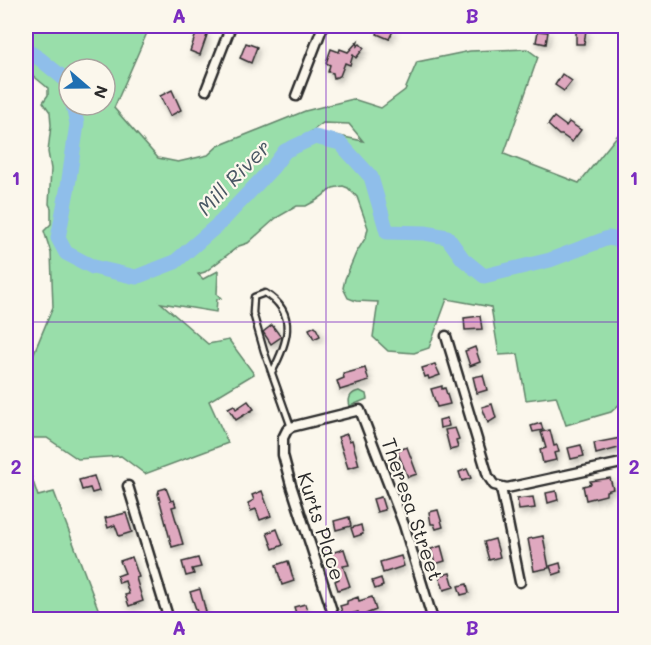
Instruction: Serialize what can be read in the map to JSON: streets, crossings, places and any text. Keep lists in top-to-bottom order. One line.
{"streets":{"street":["Theresa Street","Kurts Place"]},"crossings":[["Theresa Street","Kurts Place"]],"water":["Mill River"],"north":"right","grid":{"columns":["A","B"],"rows":["1","2"]}}
